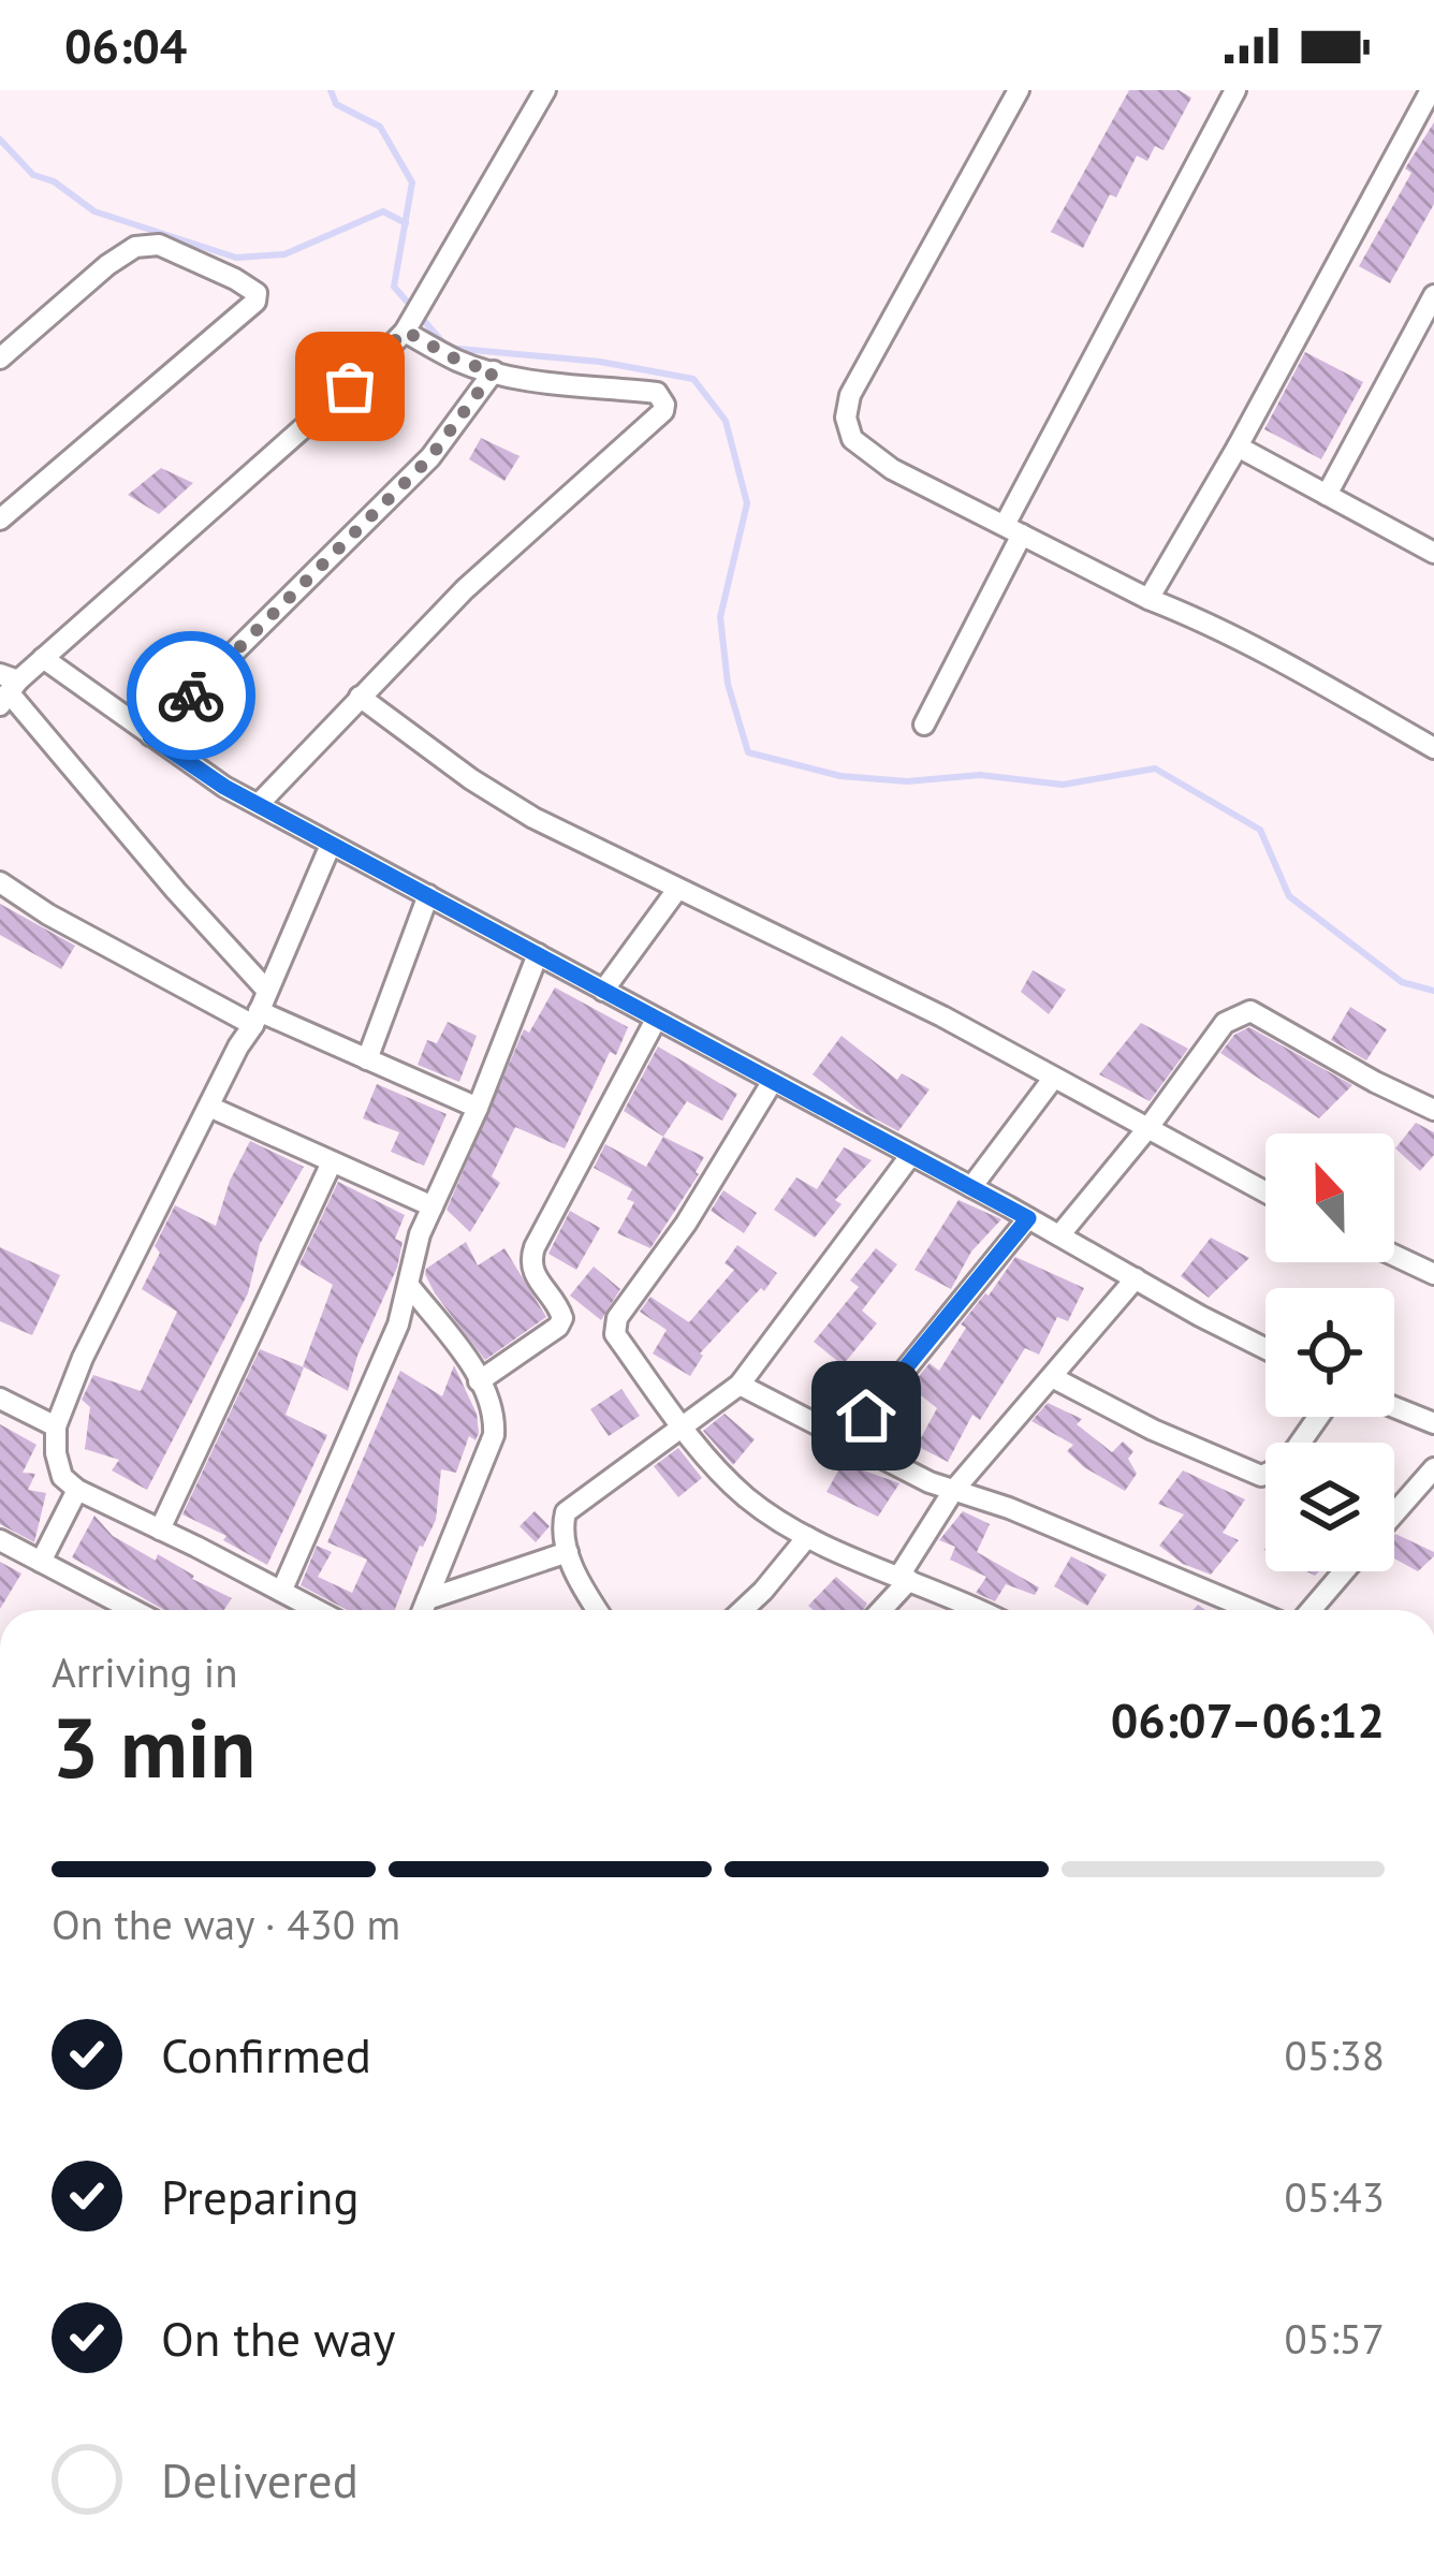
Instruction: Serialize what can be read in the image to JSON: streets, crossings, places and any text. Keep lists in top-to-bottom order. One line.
{"north":"top","page":{"status":"06:04","heading":["3 min","Arriving in","06:07–06:12"],"bar":"On the way · 430 m","list":[["Confirmed","05:38"],["Preparing","05:43"],["On the way","05:57"],"Delivered"]}}
